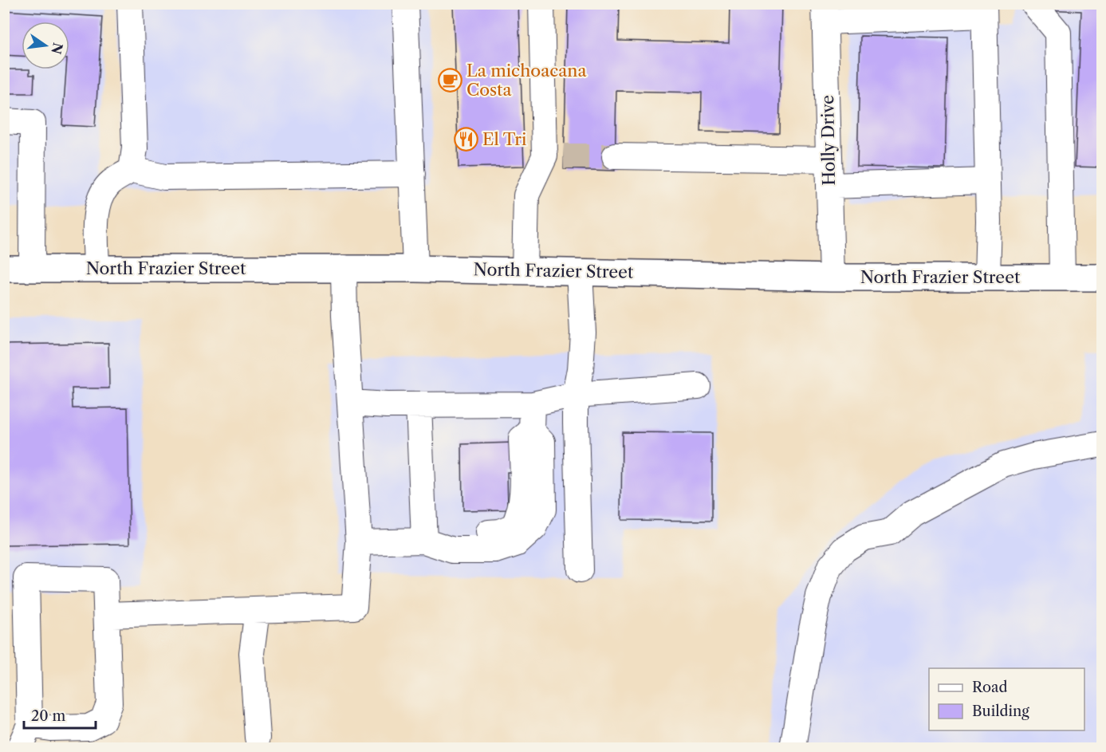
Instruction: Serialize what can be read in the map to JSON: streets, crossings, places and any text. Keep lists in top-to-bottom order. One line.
{"streets":{"main road":["North Frazier Street"],"street":["Holly Drive"]},"crossings":[["Holly Drive","North Frazier Street"]],"places":{"cafe":["La michoacana Costa"],"restaurant":["El Tri"]},"legend":["Road","Building"],"scale_bar":"20 m","north":"right"}
